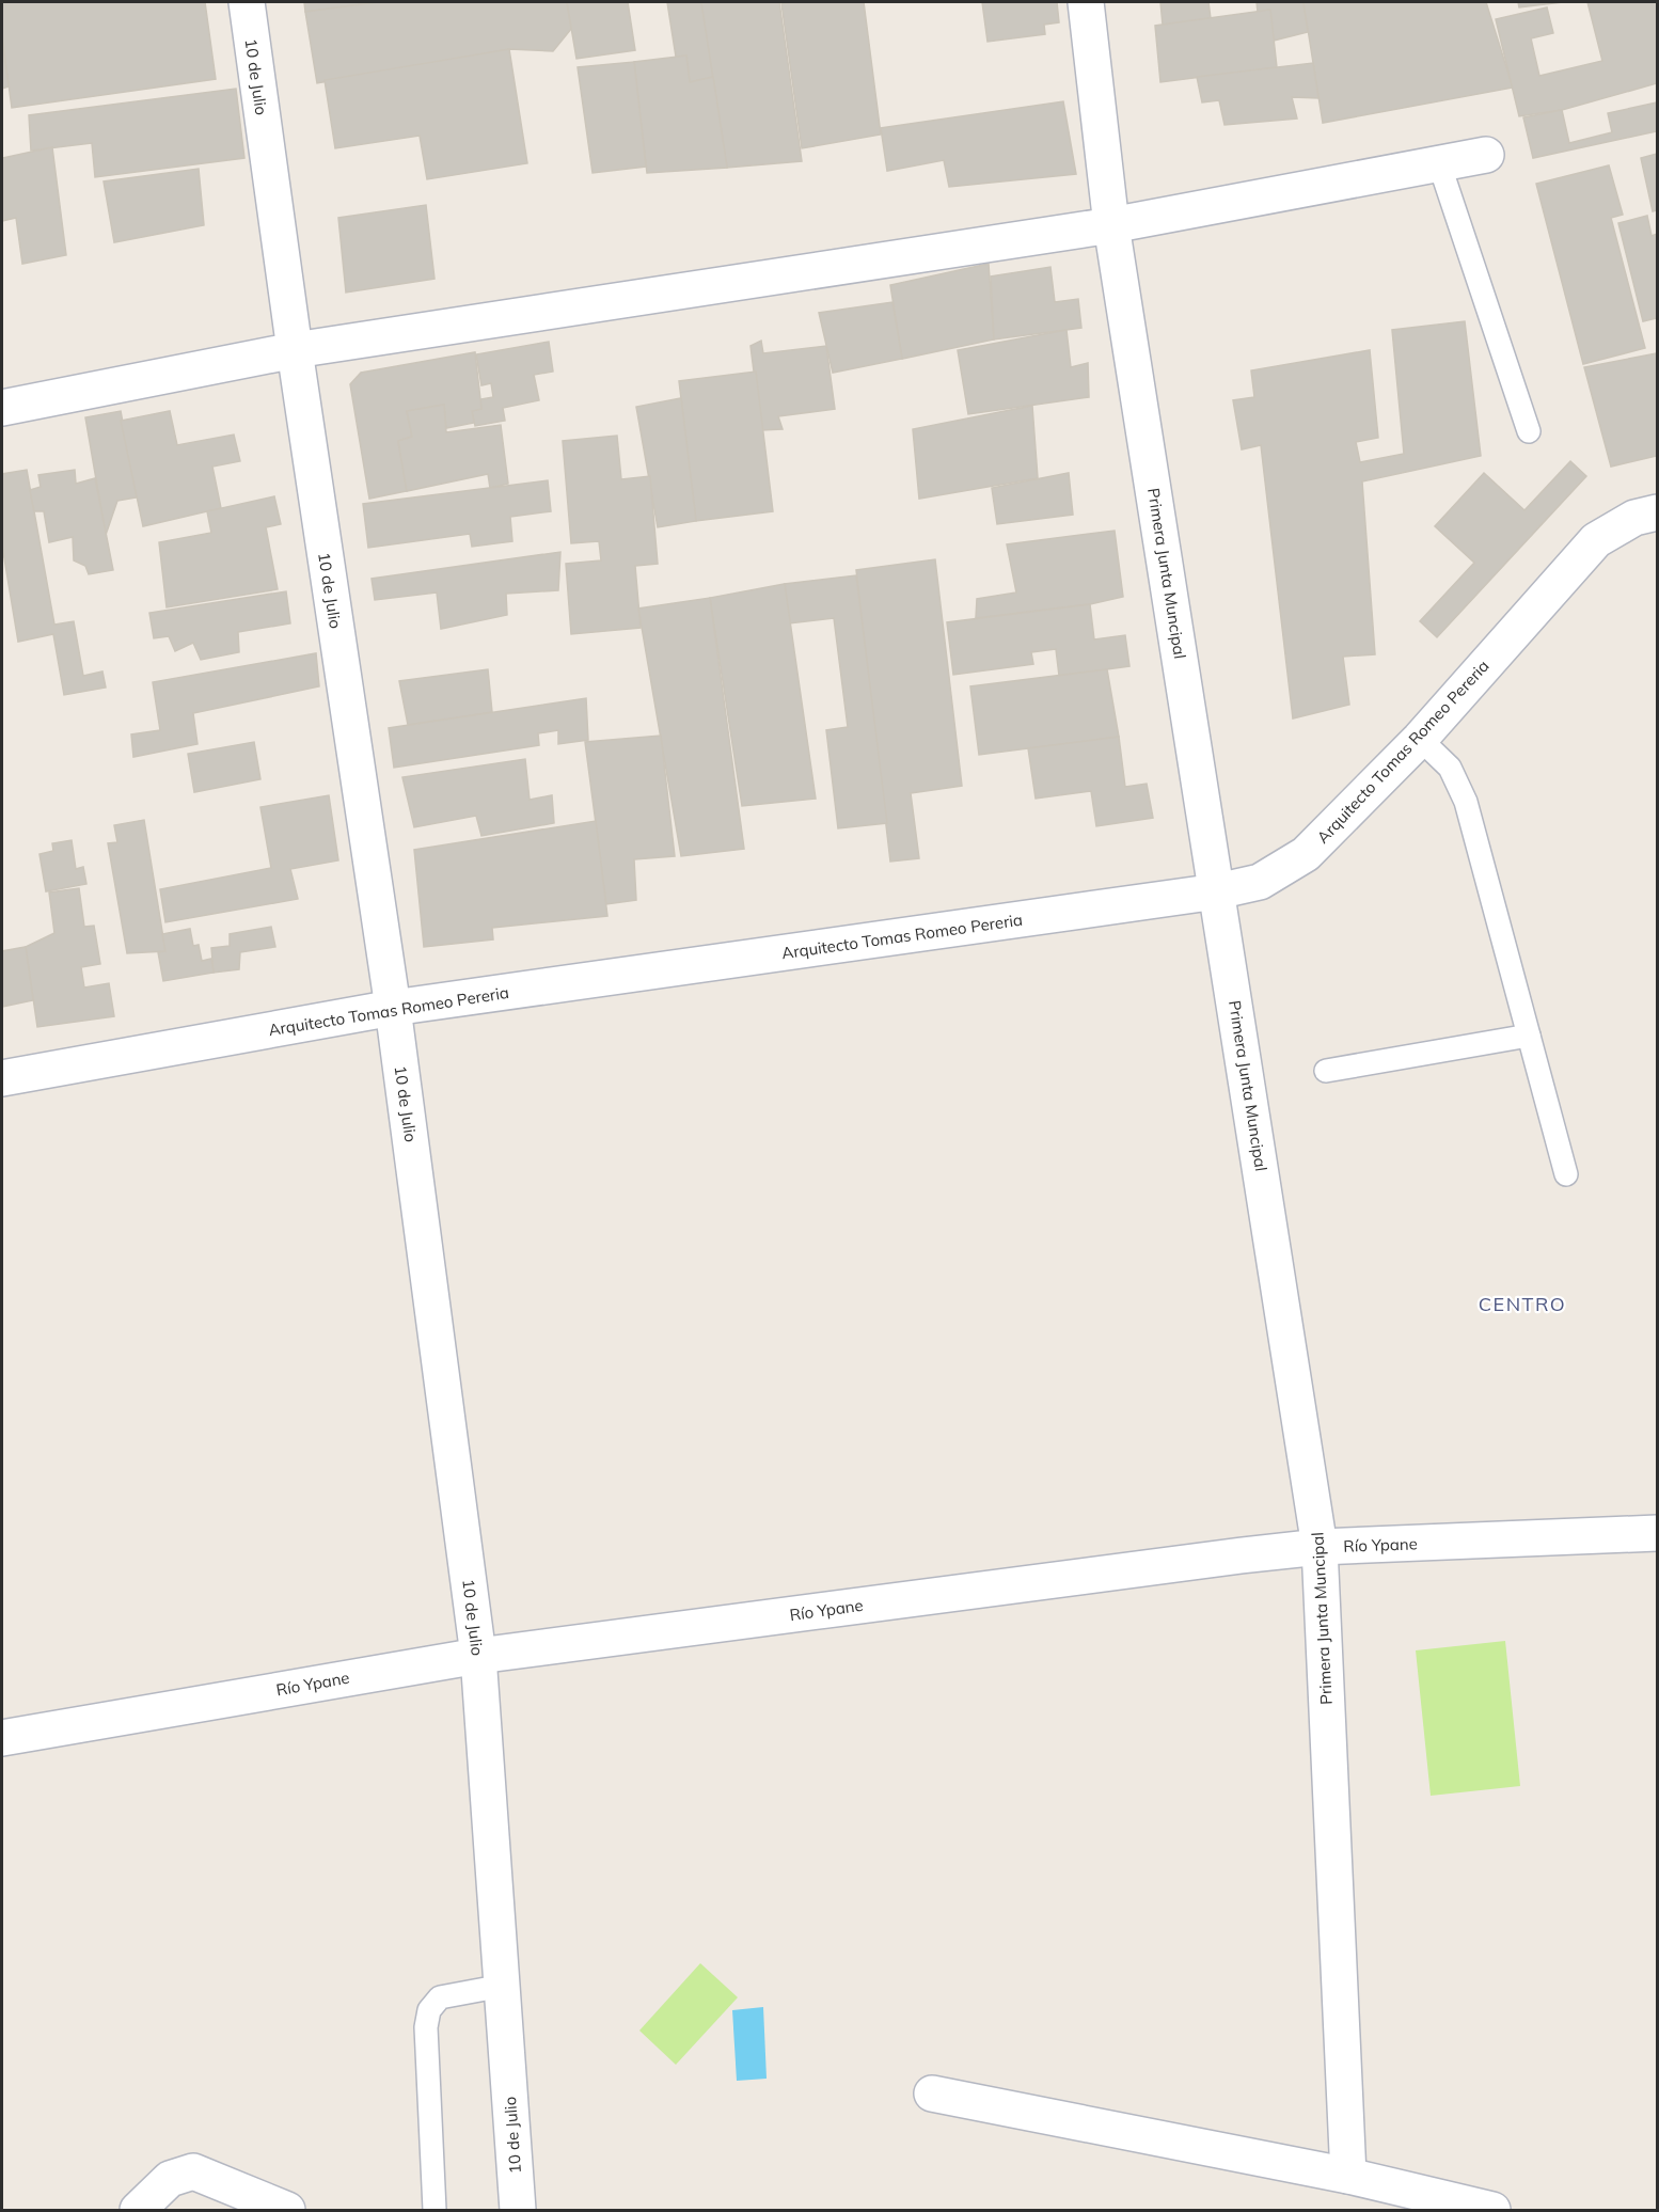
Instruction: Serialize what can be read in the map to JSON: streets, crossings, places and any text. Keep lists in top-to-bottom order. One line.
{"streets":{"street":["10 de Julio","Primera Junta Muncipal","Arquitecto Tomas Romeo Pereria","Río Ypane"]},"crossings":[["10 de Julio","Arquitecto Tomas Romeo Pereria"],["10 de Julio","Río Ypane"],["Primera Junta Muncipal","Arquitecto Tomas Romeo Pereria"],["Primera Junta Muncipal","Río Ypane"]],"districts":["CENTRO"]}
